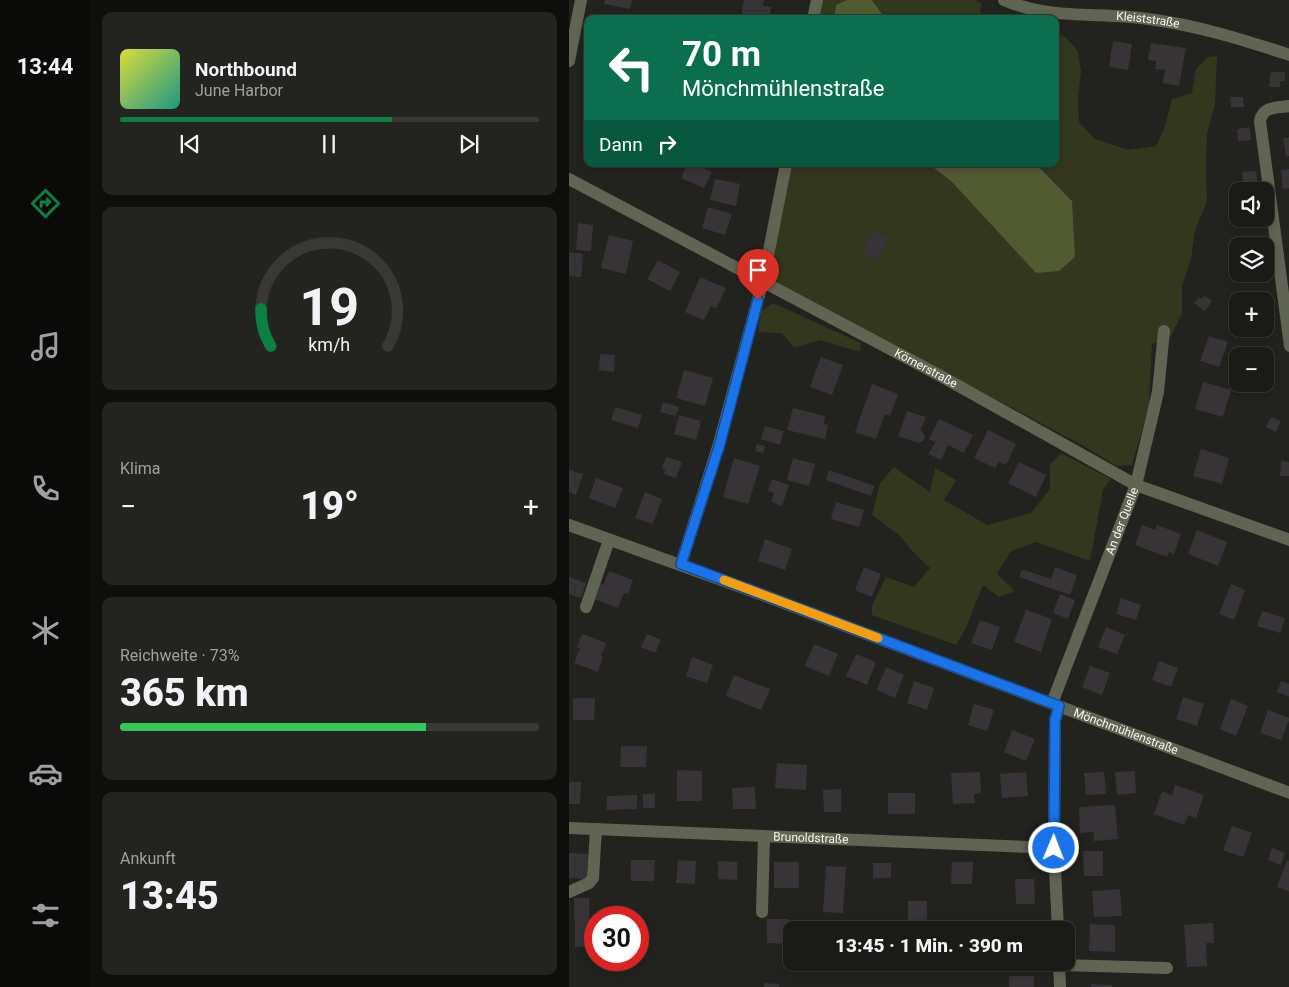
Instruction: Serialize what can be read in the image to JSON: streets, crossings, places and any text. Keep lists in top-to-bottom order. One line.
{"streets":{"street":["Kleiststraße","Körnerstraße","An der Quelle","Mönchmühlenstraße","Brunoldstraße"]},"crossings":[["Körnerstraße","An der Quelle"],["An der Quelle","Mönchmühlenstraße"],["An der Quelle","Brunoldstraße"]],"page":{"tabs":"13:44","turn":["70 m","Mönchmühlenstraße"],"song":["Northbound","June Harbor"],"then":"Dann","map_buttons":["+","−"],"tile":["Klima",["Reichweite · 73%","365 km"],["Ankunft","13:45"]],"heat":["−","19°","+"],"limit":"30","trip":"13:45 · 1 Min. · 390 m","gauge":["19","km/h"]}}
